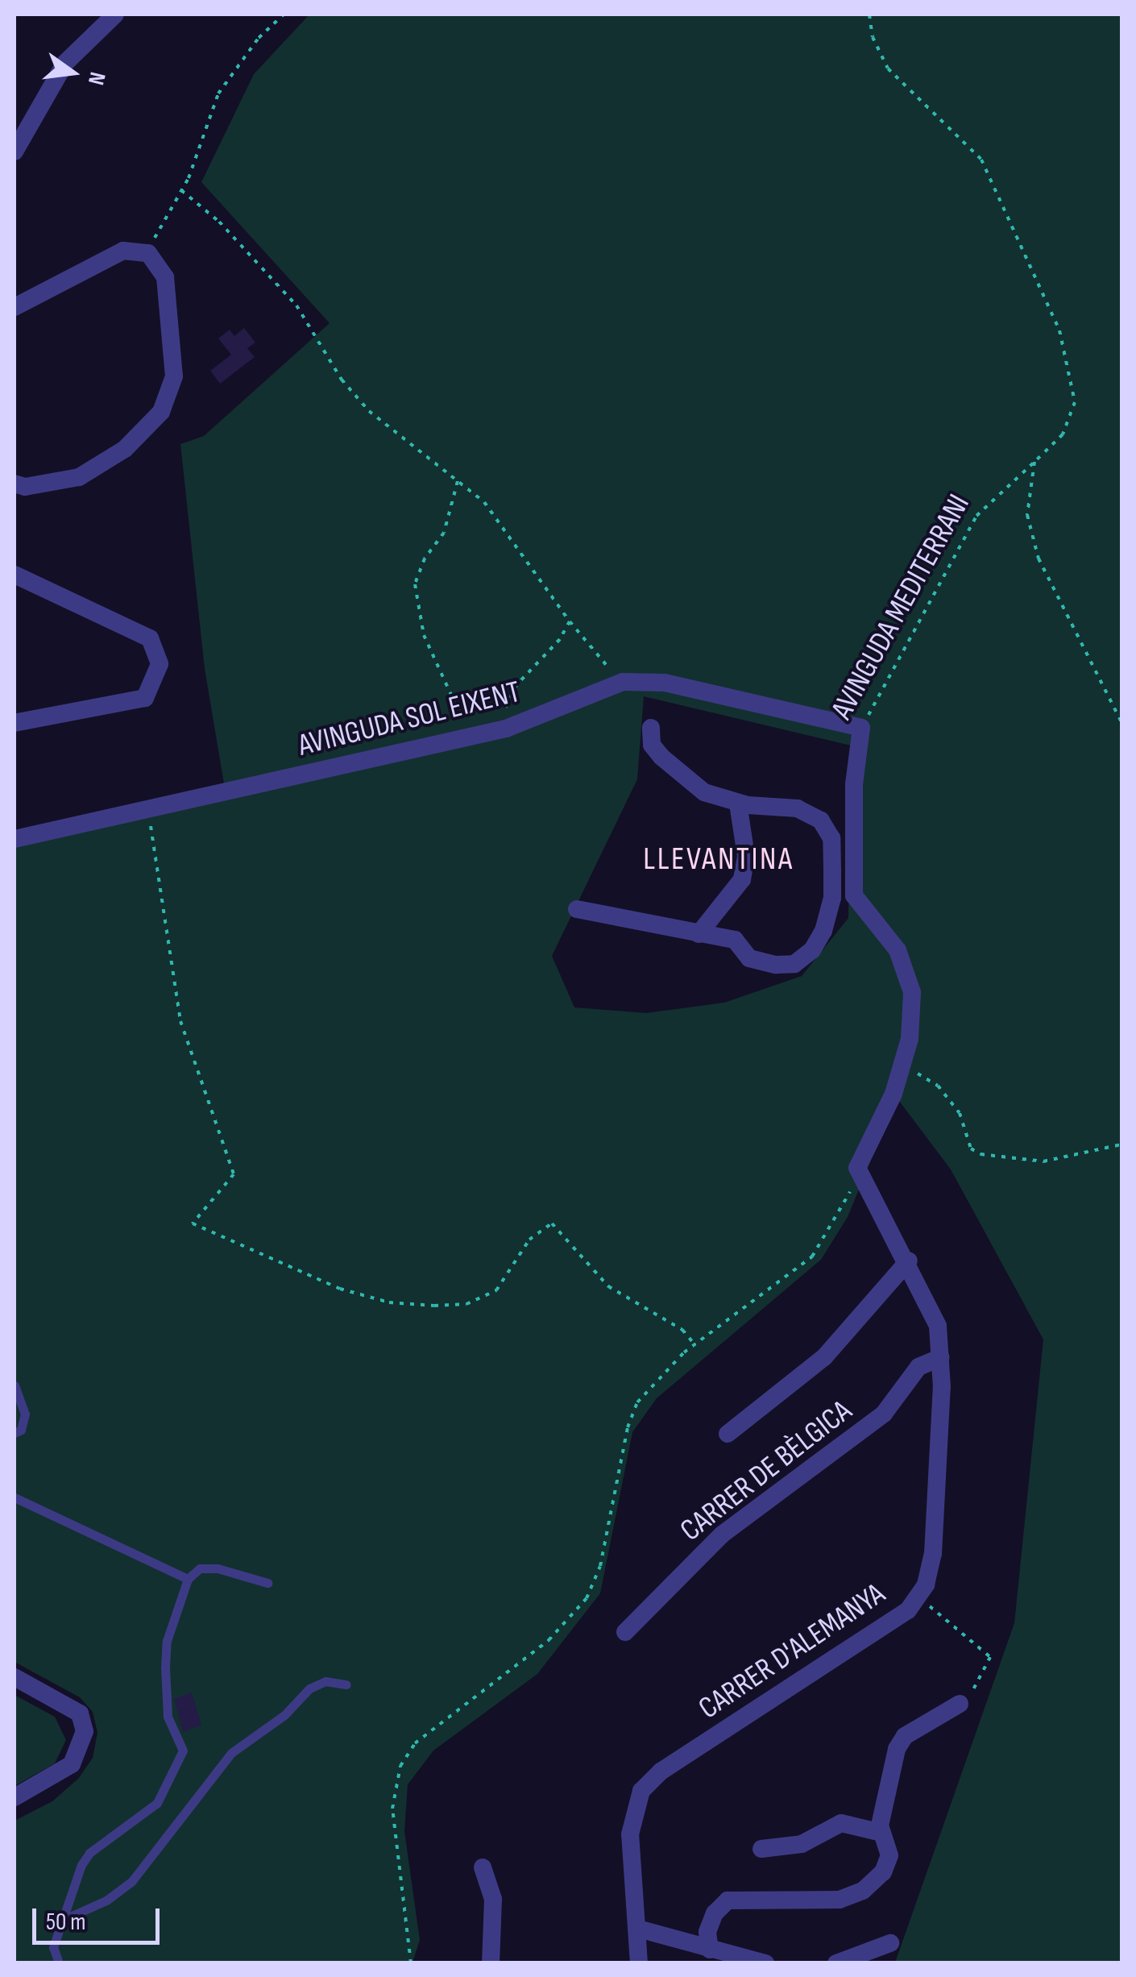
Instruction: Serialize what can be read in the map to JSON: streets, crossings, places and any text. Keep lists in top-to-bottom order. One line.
{"streets":{"street":["AVINGUDA MEDITERRANI","AVINGUDA SOL EIXENT","CARRER DE BÈLGICA","CARRER D'ALEMANYA"]},"crossings":[["AVINGUDA MEDITERRANI","AVINGUDA SOL EIXENT"],["CARRER DE BÈLGICA","CARRER D'ALEMANYA"]],"districts":["LLEVANTINA"],"scale_bar":"50 m","north":"right"}
